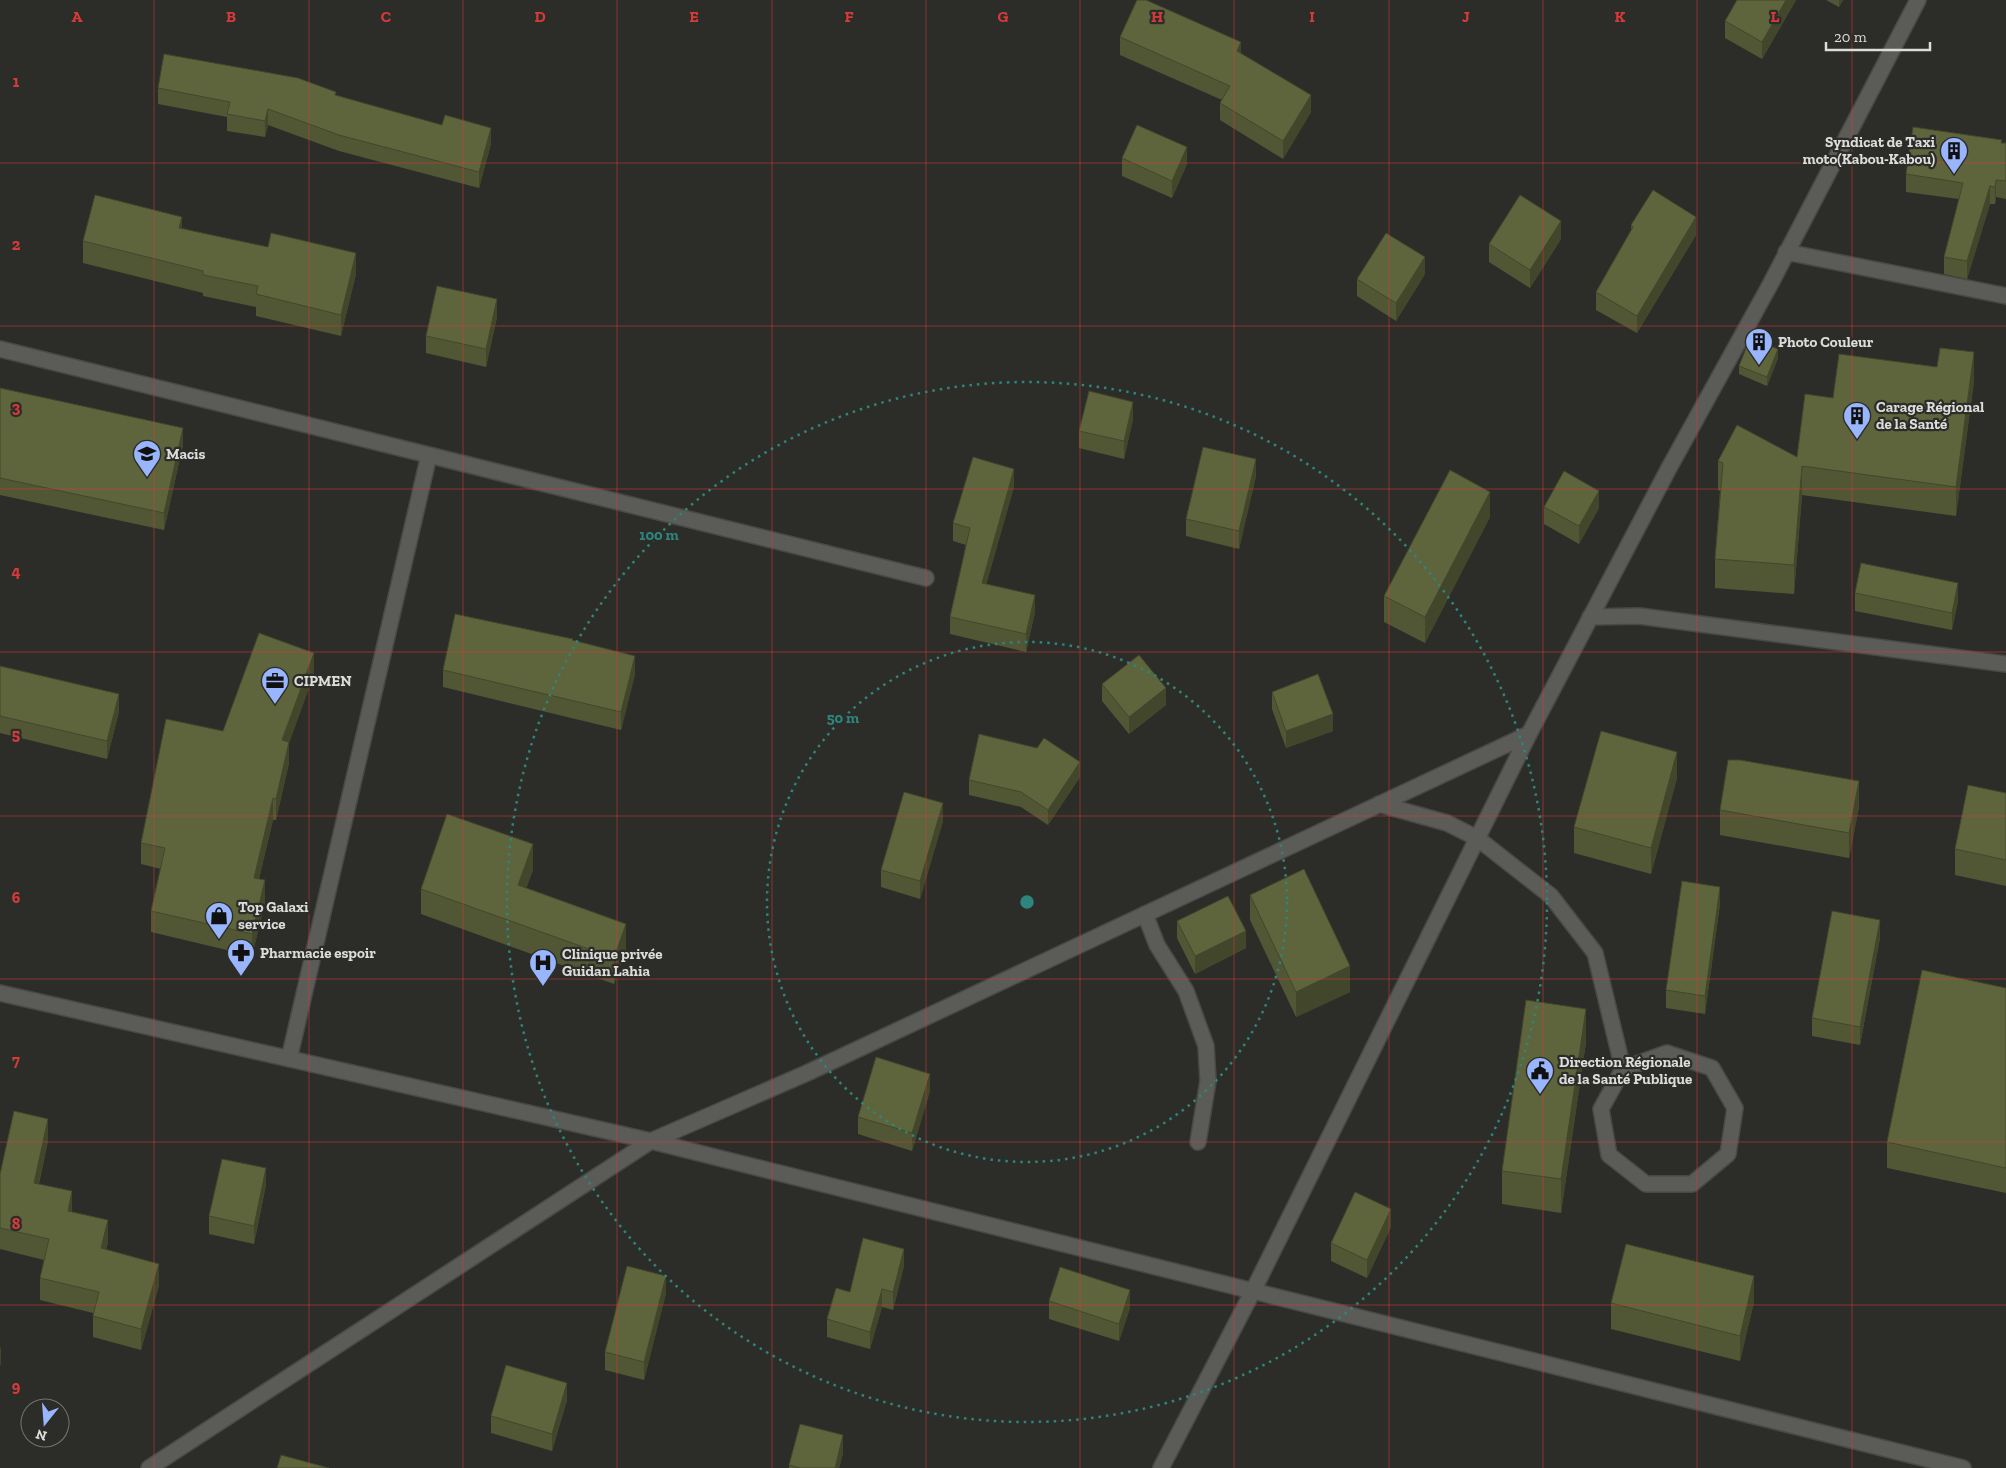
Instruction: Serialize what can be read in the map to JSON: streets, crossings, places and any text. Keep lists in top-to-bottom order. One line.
{"places":{"building":["Syndicat de Taxi moto(Kabou-Kabou)","Photo Couleur","Carage Régional de la Santé"],"school or university":["Macis"],"office":["CIPMEN"],"shop":["Top Galaxi service"],"pharmacy":["Pharmacie espoir"],"hospital":["Clinique privée Guidan Lahia"],"public building":["Direction Régionale de la Santé Publique"]},"scale_bar":"20 m","north":"bottom","grid":{"columns":["A","B","C","D","E","F","G","H","I","J","K","L"],"rows":["1","2","3","4","5","6","7","8","9"]},"rings":["100 m","50 m"]}
